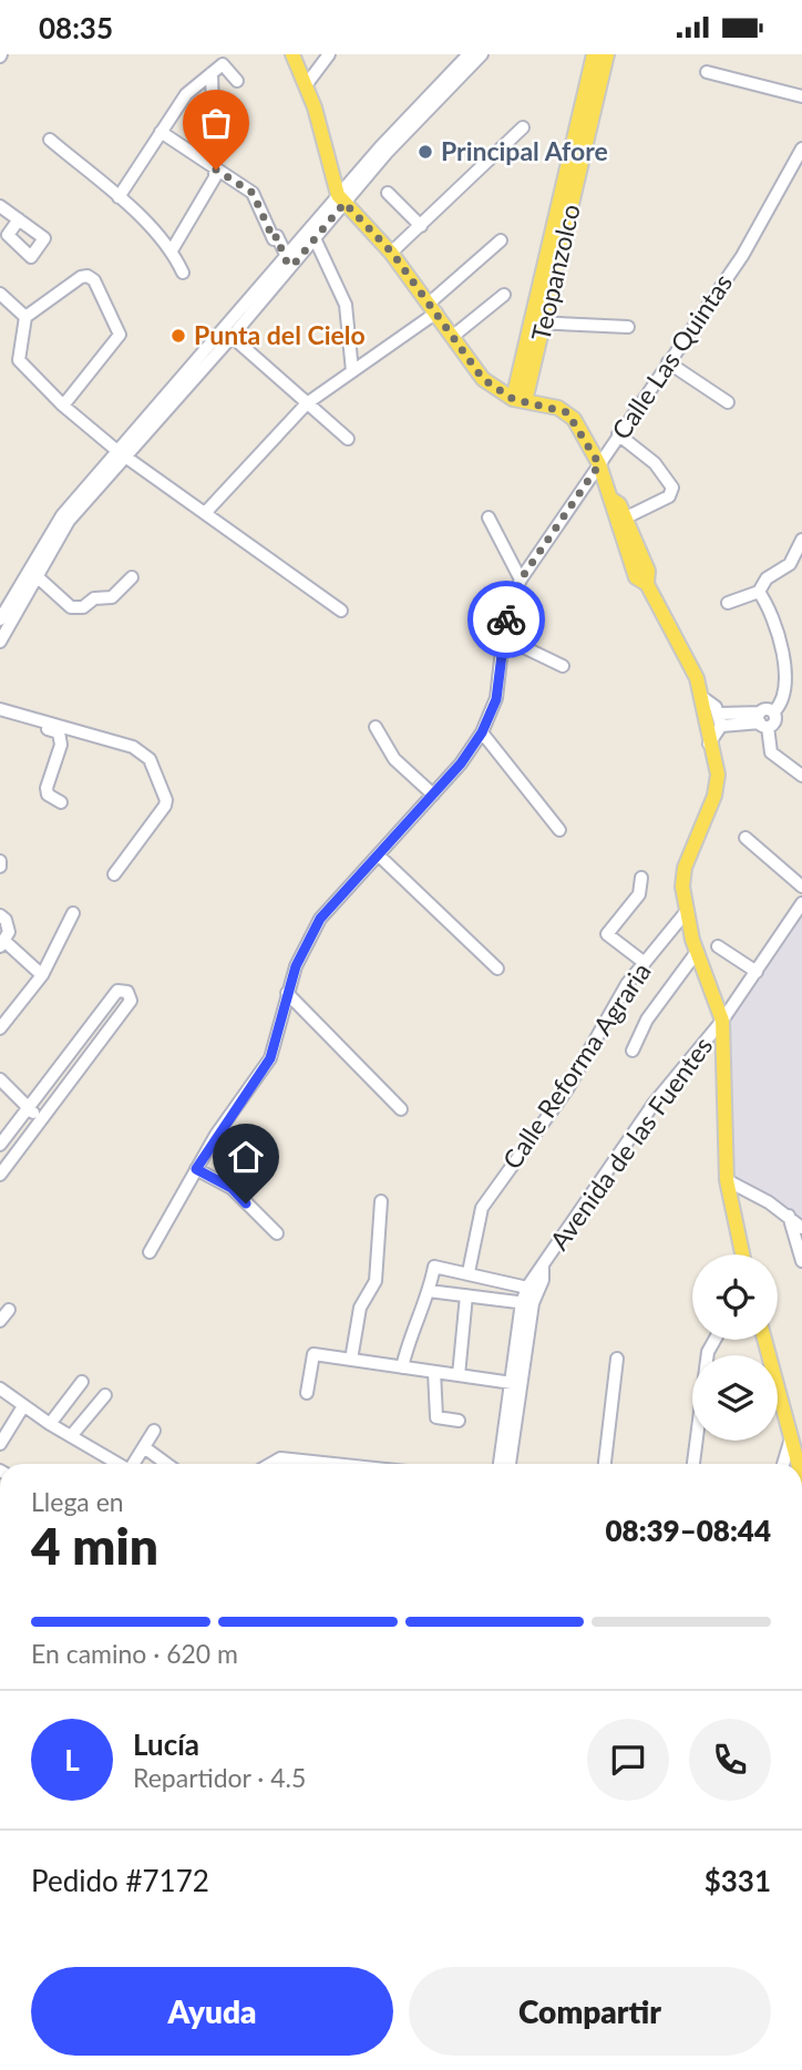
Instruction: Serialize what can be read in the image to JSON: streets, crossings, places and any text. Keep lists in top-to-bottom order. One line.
{"streets":{"main road":["Teopanzolco"],"street":["Calle Las Quintas","Calle Reforma Agraria","Avenida de las Fuentes"]},"places":["Principal Afore","Punta del Cielo"],"page":{"status":"08:35","heading":["4 min","Llega en","08:39–08:44"],"panel":["Lucía","Repartidor · 4.5","Pedido #7172","$331"],"bar":"En camino · 620 m","round":"L","buttons":["Ayuda","Compartir"]}}
